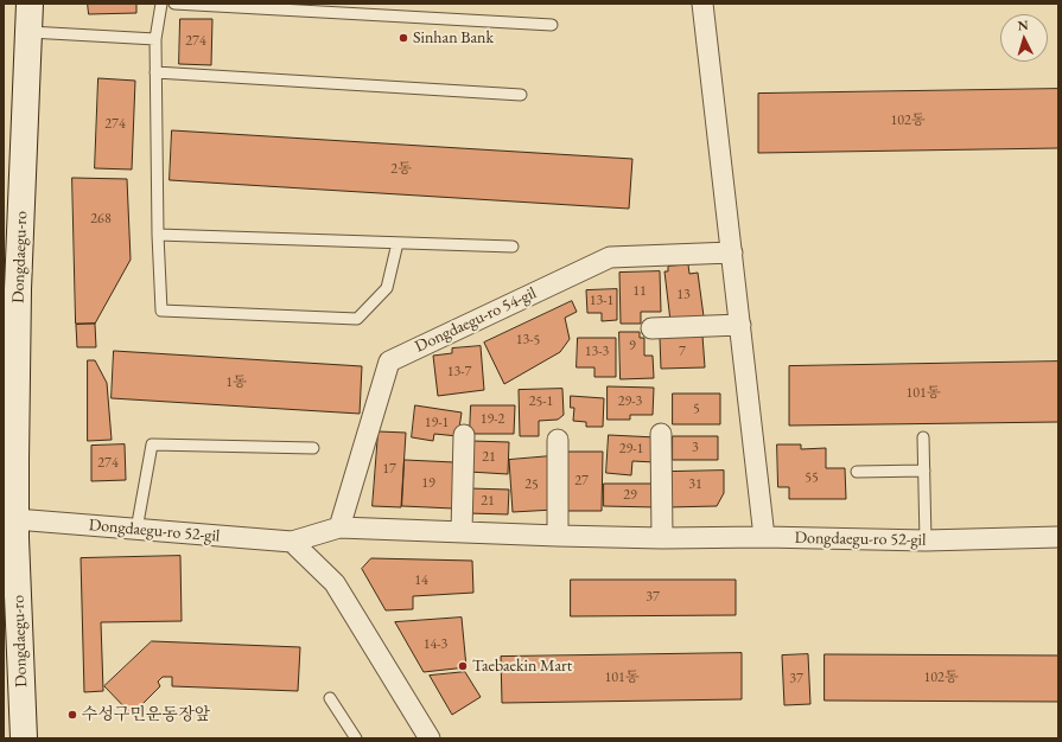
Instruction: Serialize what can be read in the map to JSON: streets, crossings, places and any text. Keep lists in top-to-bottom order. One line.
{"streets":{"main road":["Dongdaegu-ro"],"street":["Dongdaegu-ro 54-gil","Dongdaegu-ro 52-gil"]},"crossings":[["Dongdaegu-ro","Dongdaegu-ro 52-gil"],["Dongdaegu-ro 54-gil","Dongdaegu-ro 52-gil"]],"places":["Sinhan Bank","Taebaekin Mart","수성구민운동장앞"],"house_numbers":["274","102동","274","2동","268","11","13","13-1","13-5","9","13-3","7","13-7","1동","101동","25-1","29-3","5","19-2","19-1","3","29-1","21","274","17","55","27","19","25","31","29","21","14","37","14-3","101동","102동","37"],"north":"top"}
